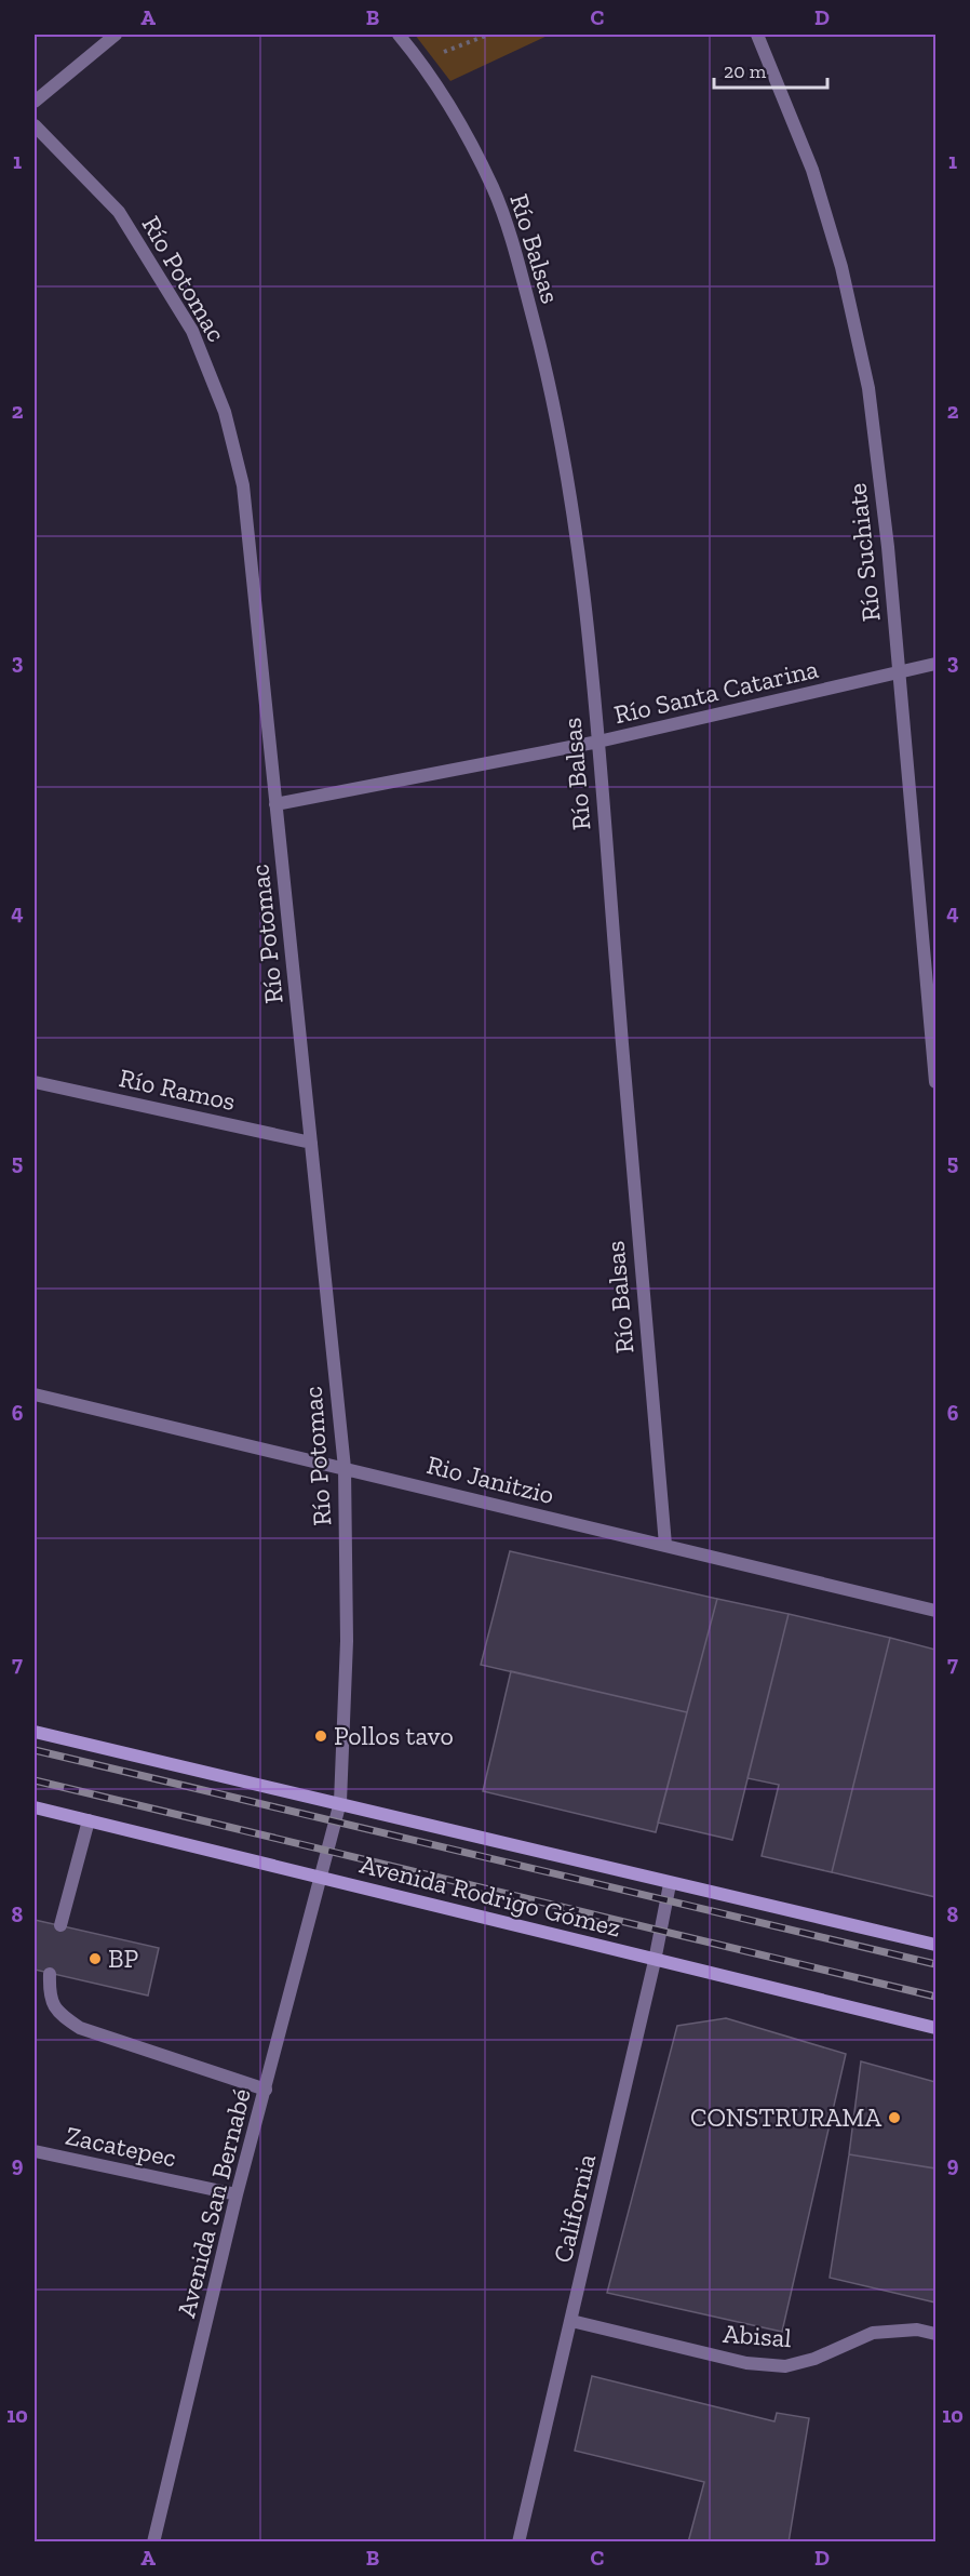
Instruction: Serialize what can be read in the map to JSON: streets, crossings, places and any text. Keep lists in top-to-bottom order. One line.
{"streets":{"main road":["Avenida Rodrigo Gómez"],"street":["Río Balsas","Río Potomac","Río Suchiate","Río Santa Catarina","Río Ramos","Rio Janitzio","Zacatepec","Avenida San Bernabé","California","Abisal"]},"crossings":[["Río Balsas","Río Santa Catarina"],["Río Balsas","Rio Janitzio"],["Río Potomac","Río Santa Catarina"],["Río Potomac","Río Ramos"],["Río Potomac","Rio Janitzio"],["Río Potomac","Avenida Rodrigo Gómez"],["Río Potomac","Avenida San Bernabé"],["Río Suchiate","Río Santa Catarina"],["Avenida Rodrigo Gómez","Avenida San Bernabé"],["Avenida Rodrigo Gómez","California"],["Zacatepec","Avenida San Bernabé"],["California","Abisal"]],"places":["Pollos tavo","BP","CONSTRURAMA"],"scale_bar":"20 m","grid":{"columns":["A","B","C","D"],"rows":["1","2","3","4","5","6","7","8","9","10"]}}
